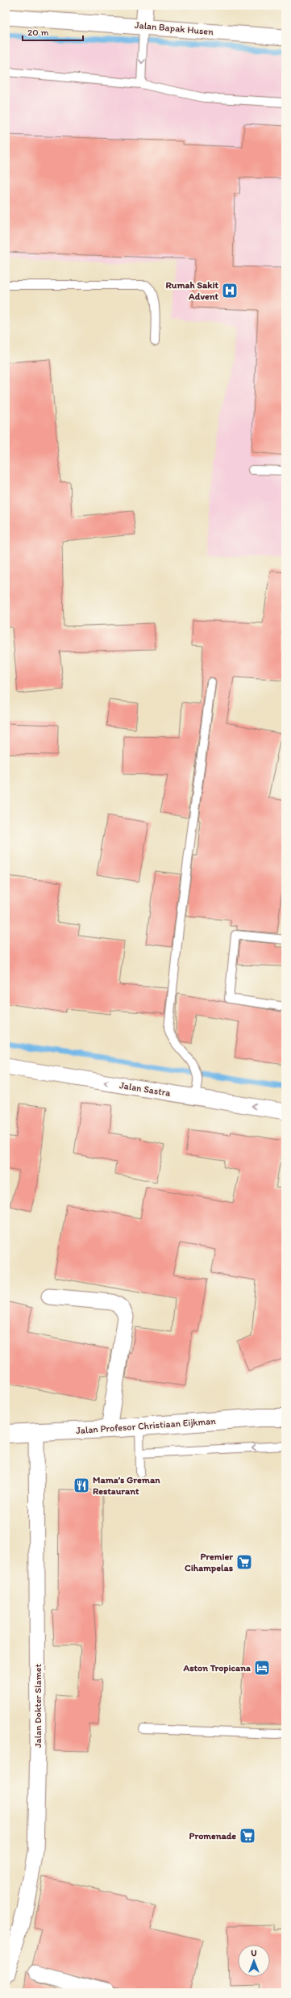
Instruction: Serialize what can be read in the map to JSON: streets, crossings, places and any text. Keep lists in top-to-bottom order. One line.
{"streets":{"street":["Jalan Bapak Husen","Jalan Sastra","Jalan Profesor Christiaan Eijkman","Jalan Dokter Slamet"]},"crossings":[["Jalan Profesor Christiaan Eijkman","Jalan Dokter Slamet"]],"one_way":["Jalan Sastra"],"places":{"hospital":["Rumah Sakit Advent"],"restaurant":["Mama’s Greman Restaurant"],"supermarket":["Premier Cihampelas","Promenade"],"hotel":["Aston Tropicana"]},"scale_bar":"20 m","north":"top"}
